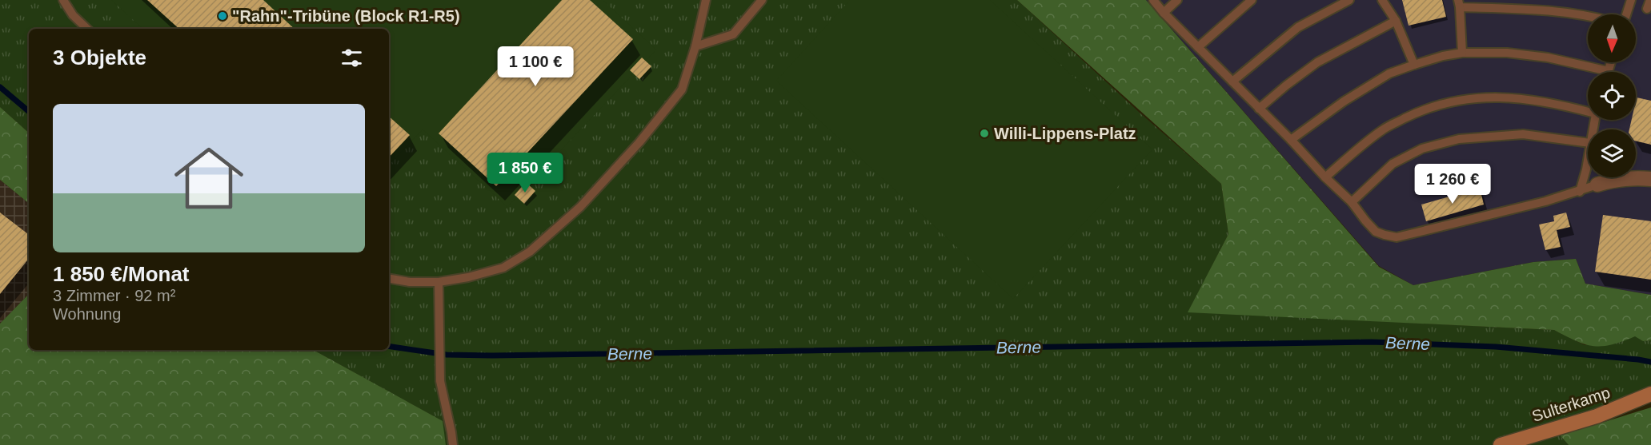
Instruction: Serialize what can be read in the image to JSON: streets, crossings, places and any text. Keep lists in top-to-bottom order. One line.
{"streets":{"street":["Sulterkamp"]},"water":["Berne"],"places":["\"Rahn\"-Tribüne (Block R1-R5)","Willi-Lippens-Platz"],"north":"bottom","page":{"heading":"3 Objekte","price":["1 100 €","1 850 €","1 260 €"],"list":[{"name":"1 850 €/Monat","note":"3 Zimmer · 92 m² · Wohnung"}]}}
